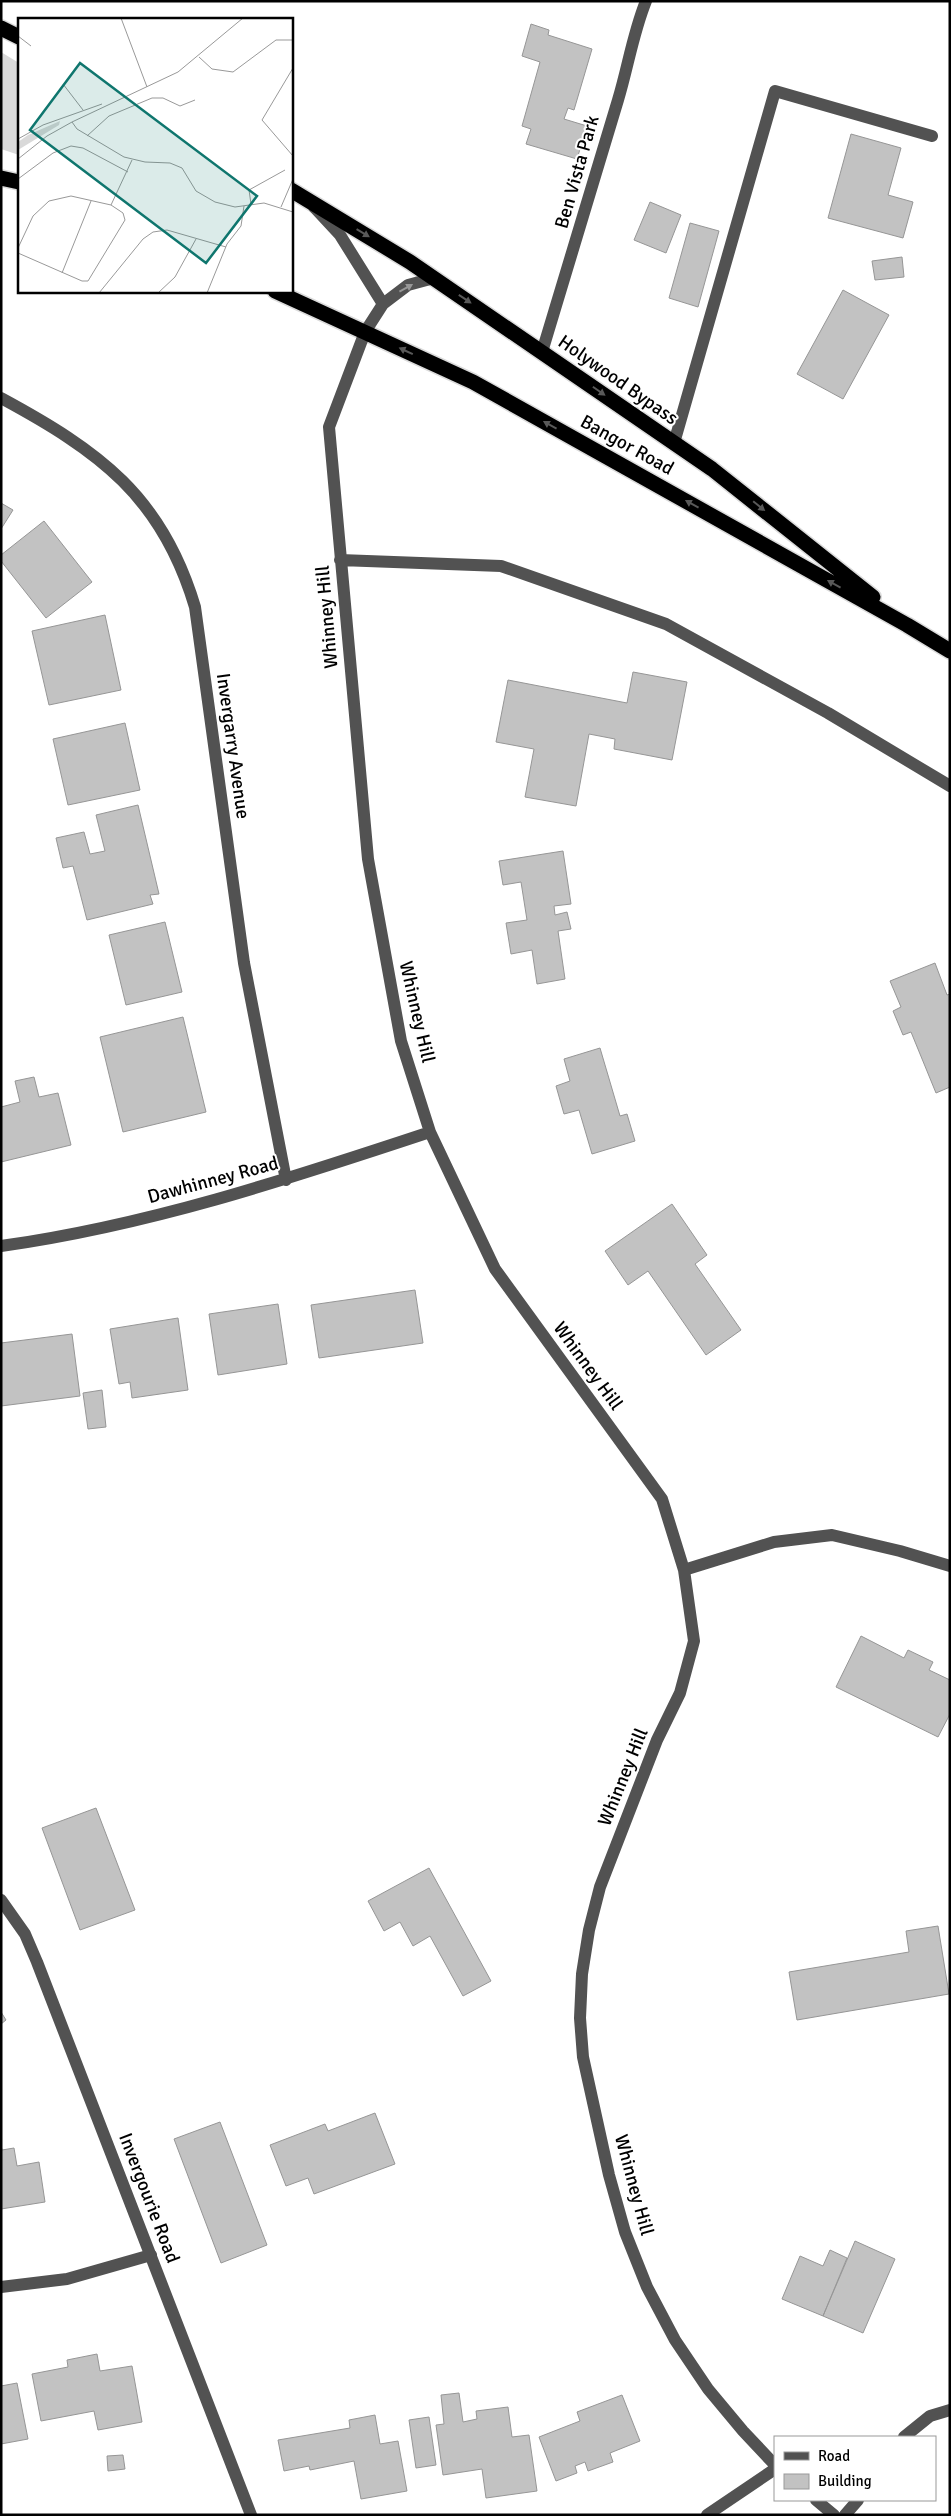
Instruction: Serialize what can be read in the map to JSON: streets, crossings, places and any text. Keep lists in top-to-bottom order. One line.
{"streets":{"highway":["Holywood Bypass","Bangor Road"],"street":["Ben Vista Park","Whinney Hill","Invergarry Avenue","Dawhinney Road","Invergourie Road"]},"crossings":[["Ben Vista Park","Holywood Bypass"],["Holywood Bypass","Bangor Road"],["Holywood Bypass","Whinney Hill"],["Bangor Road","Whinney Hill"],["Whinney Hill","Dawhinney Road"],["Invergarry Avenue","Dawhinney Road"]],"one_way":["Holywood Bypass","Bangor Road"],"legend":["Road","Building"]}
